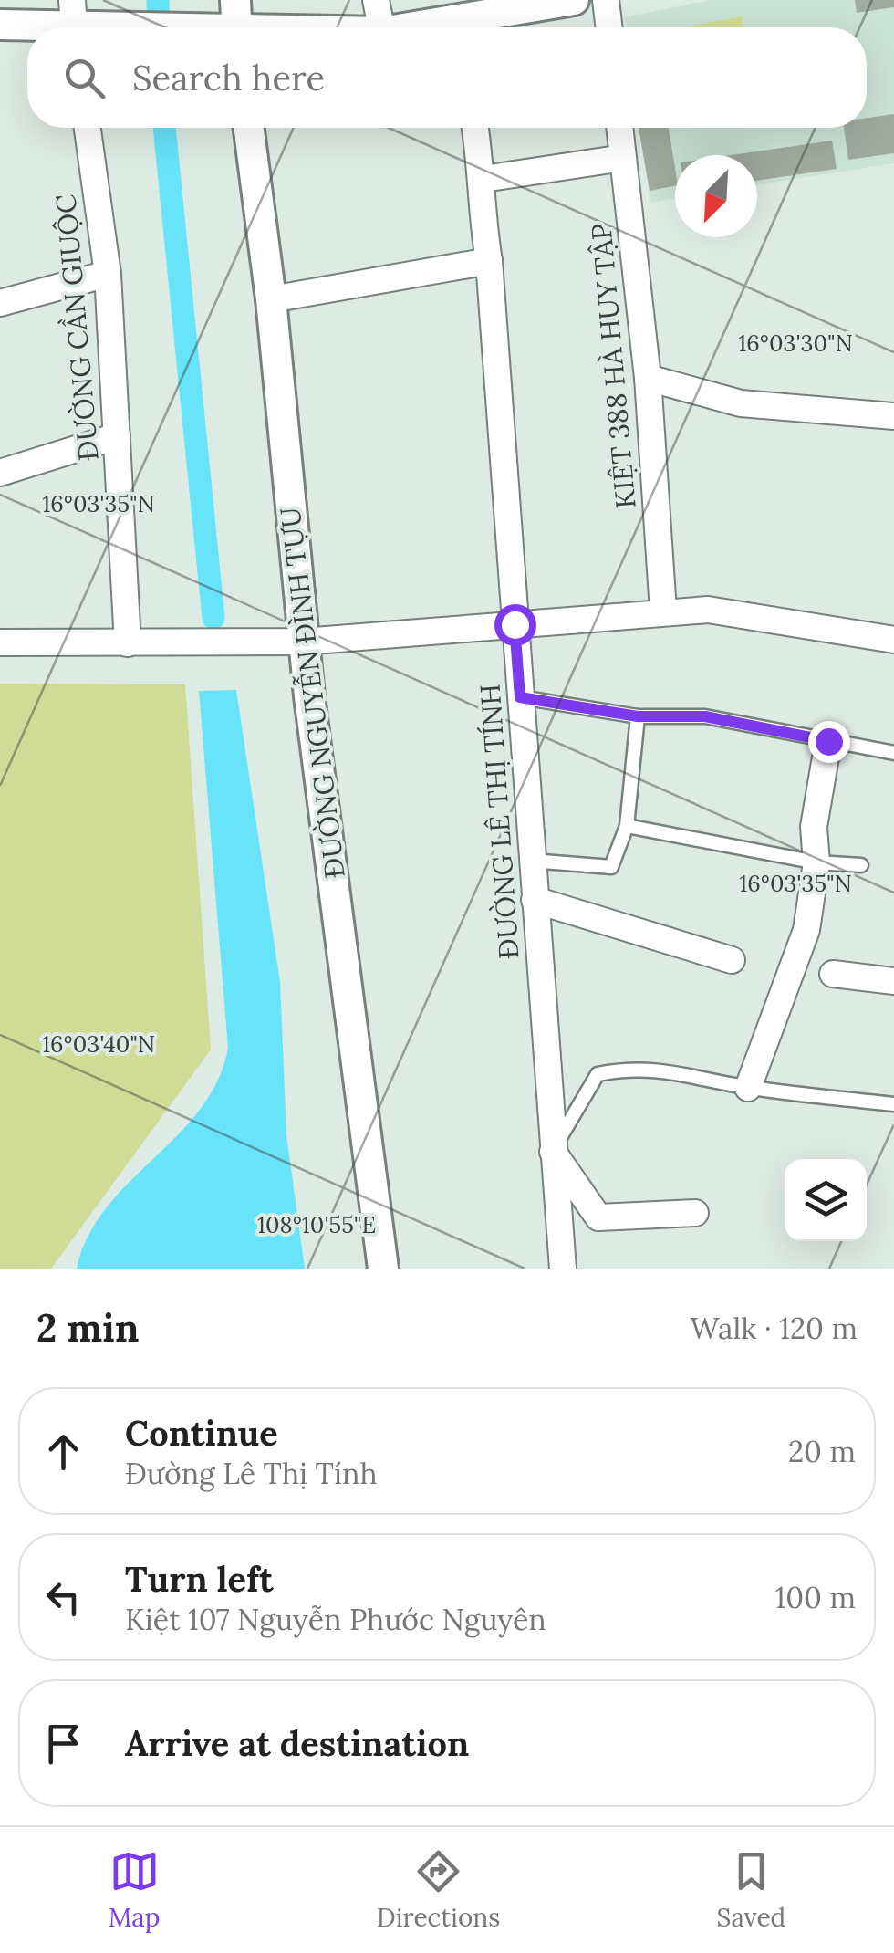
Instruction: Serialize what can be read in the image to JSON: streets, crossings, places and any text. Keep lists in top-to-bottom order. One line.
{"streets":{"street":["ĐƯỜNG CẦN GIUỘC","KIỆT 388 HÀ HUY TẬP","ĐƯỜNG NGUYỄN ĐÌNH TỰU","ĐƯỜNG LÊ THỊ TÍNH"]},"north":"bottom left","page":{"search":"Search here","heading":["2 min","Walk · 120 m"],"list":[["Continue","Đường Lê Thị Tính","20 m"],["Turn left","Kiệt 107 Nguyễn Phước Nguyên","100 m"],"Arrive at destination"],"nav":["Map","Directions","Saved"]},"coordinates":["16°03'30\"N","16°03'35\"N","16°03'40\"N","108°10'55\"E"]}
